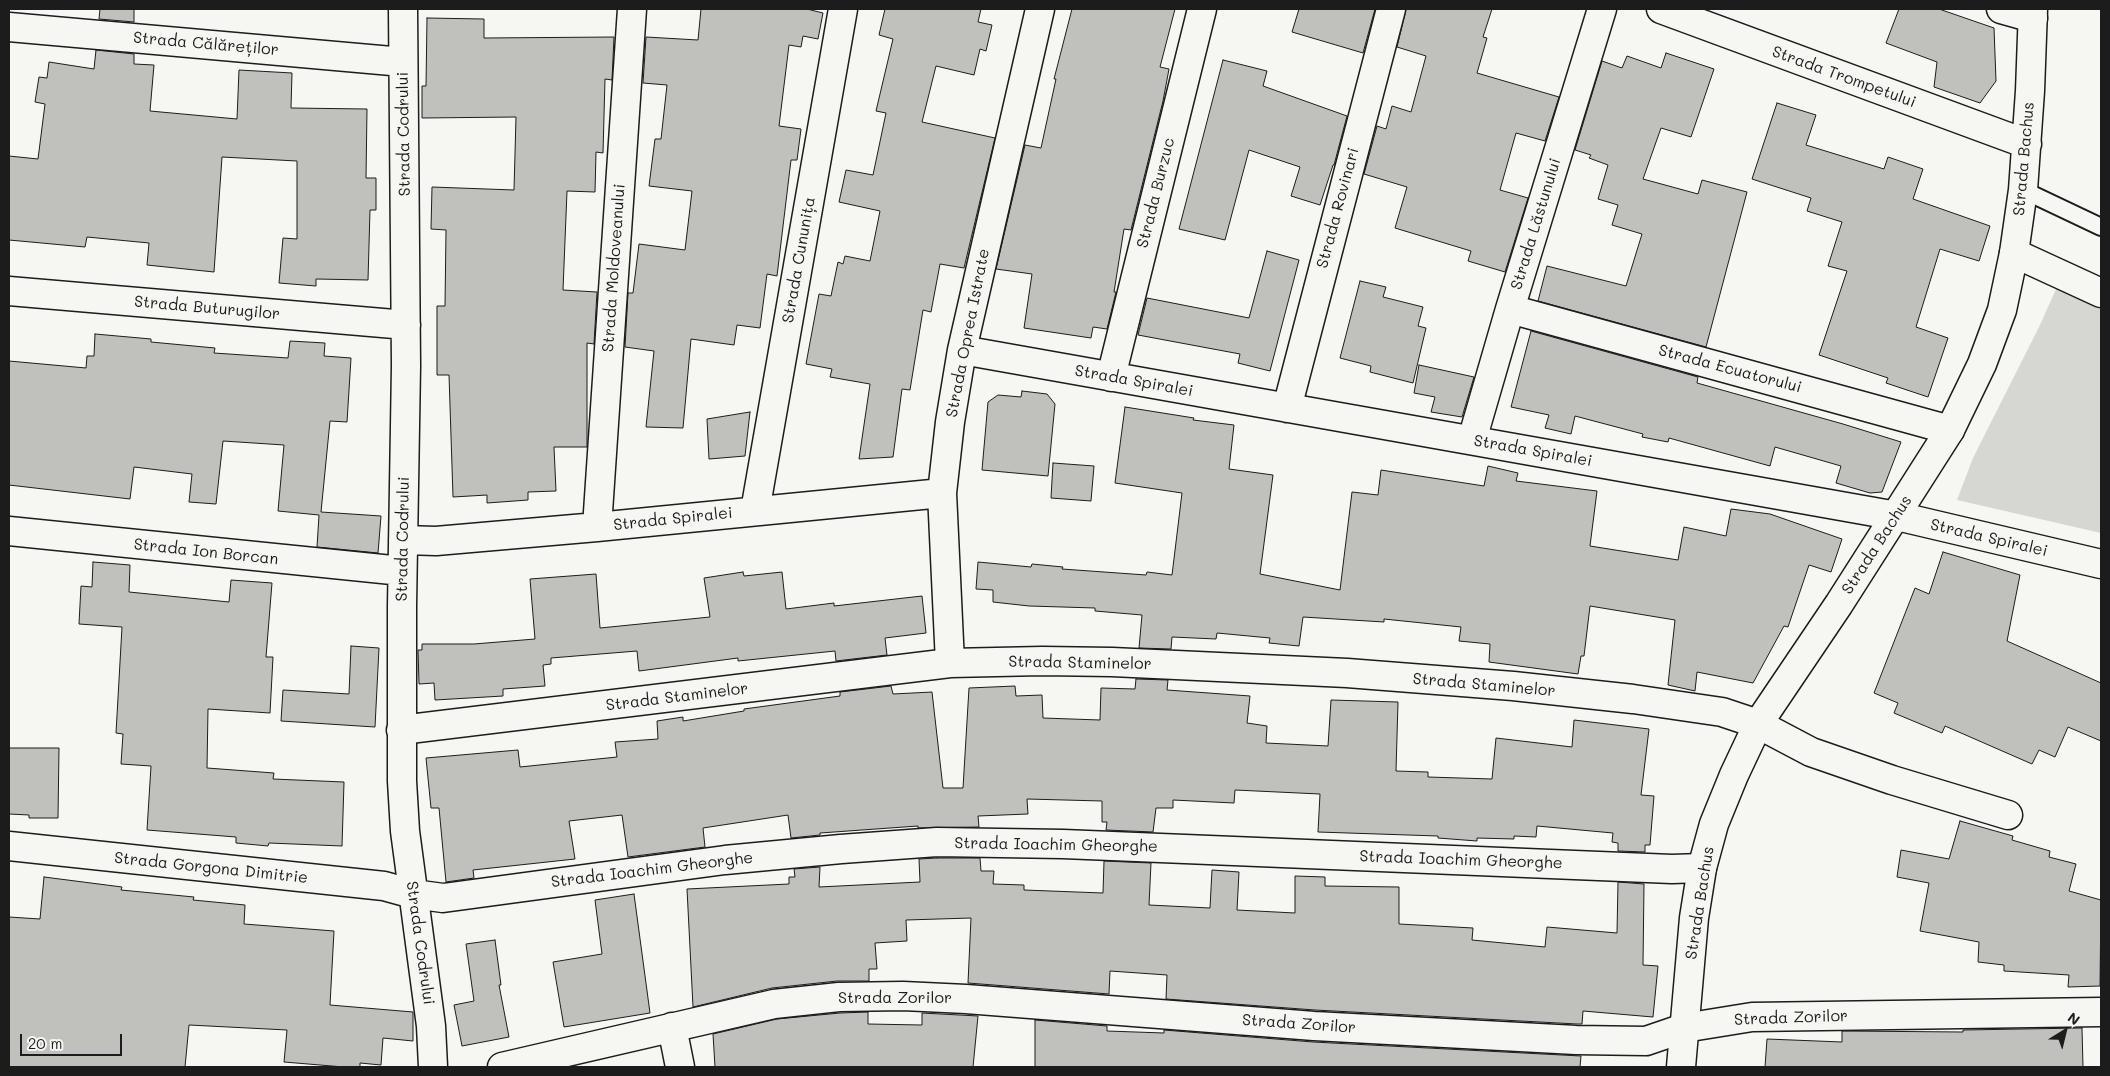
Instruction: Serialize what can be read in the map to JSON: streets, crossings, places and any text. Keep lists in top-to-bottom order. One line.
{"streets":{"street":["Strada Călăreților","Strada Trompetului","Strada Codrului","Strada Bachus","Strada Burzuc","Strada Rovinari","Strada Lăstunului","Strada Cununița","Strada Moldoveanului","Strada Buturugilor","Strada Oprea Istrate","Strada Ecuatorului","Strada Spiralei","Strada Ion Borcan","Strada Staminelor","Strada Ioachim Gheorghe","Strada Gorgona Dimitrie","Strada Zorilor"]},"crossings":[["Strada Călăreților","Strada Codrului"],["Strada Trompetului","Strada Bachus"],["Strada Codrului","Strada Buturugilor"],["Strada Codrului","Strada Spiralei"],["Strada Codrului","Strada Ion Borcan"],["Strada Codrului","Strada Staminelor"],["Strada Codrului","Strada Ioachim Gheorghe"],["Strada Codrului","Strada Gorgona Dimitrie"],["Strada Bachus","Strada Ecuatorului"],["Strada Bachus","Strada Spiralei"],["Strada Bachus","Strada Staminelor"],["Strada Bachus","Strada Ioachim Gheorghe"],["Strada Bachus","Strada Zorilor"],["Strada Burzuc","Strada Spiralei"],["Strada Rovinari","Strada Spiralei"],["Strada Lăstunului","Strada Ecuatorului"],["Strada Lăstunului","Strada Spiralei"],["Strada Cununița","Strada Spiralei"],["Strada Moldoveanului","Strada Spiralei"],["Strada Oprea Istrate","Strada Spiralei"],["Strada Oprea Istrate","Strada Staminelor"],["Strada Ioachim Gheorghe","Strada Gorgona Dimitrie"]],"scale_bar":"20 m","north":"top right"}
